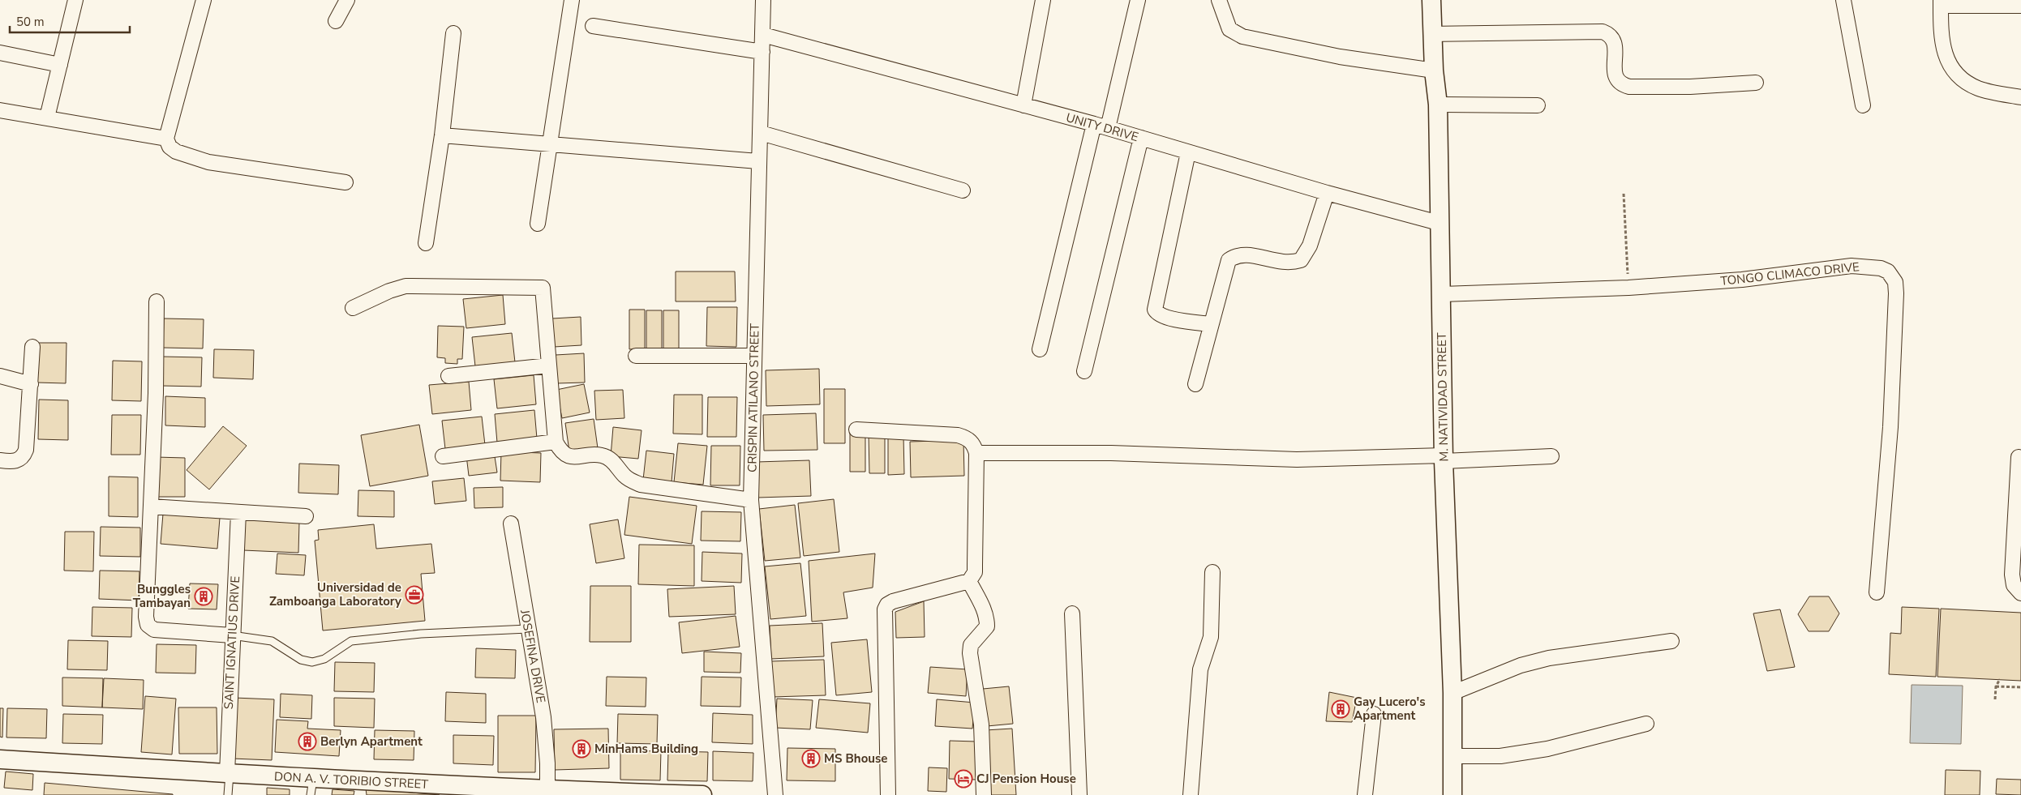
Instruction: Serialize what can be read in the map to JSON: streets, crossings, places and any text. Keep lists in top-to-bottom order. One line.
{"streets":{"street":["UNITY DRIVE","TONGO CLIMACO DRIVE","M. NATIVIDAD STREET","CRISPIN ATILANO STREET","SAINT IGNATIUS DRIVE","JOSEFINA DRIVE","DON A. V. TORIBIO STREET"]},"crossings":[["UNITY DRIVE","M. NATIVIDAD STREET"],["UNITY DRIVE","CRISPIN ATILANO STREET"],["TONGO CLIMACO DRIVE","M. NATIVIDAD STREET"],["SAINT IGNATIUS DRIVE","DON A. V. TORIBIO STREET"],["JOSEFINA DRIVE","DON A. V. TORIBIO STREET"]],"places":{"office":["Universidad de Zamboanga Laboratory"],"building":["Bunggles Tambayan","Gay Lucero's Apartment","Berlyn Apartment","MinHams Building","MS Bhouse"],"hotel":["CJ Pension House"]},"scale_bar":"50 m"}
